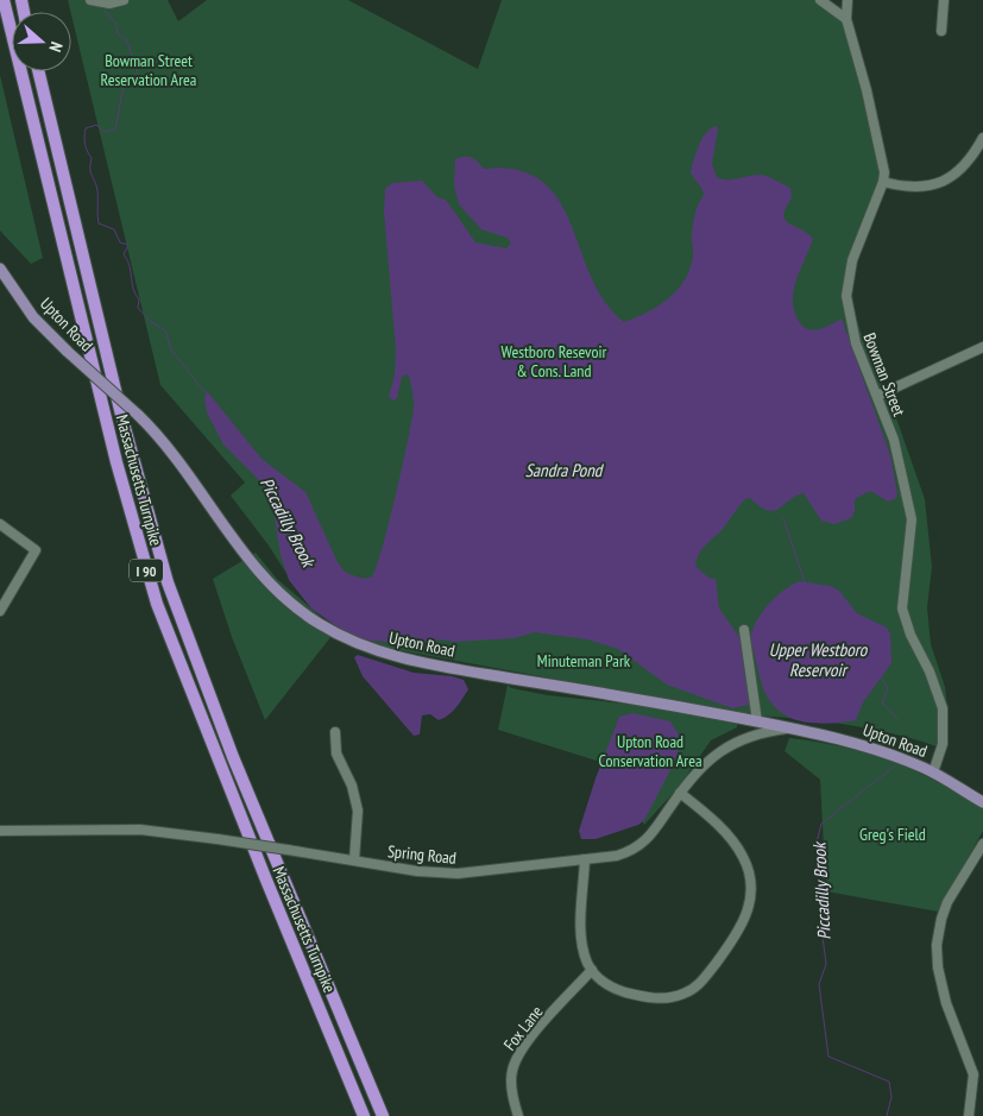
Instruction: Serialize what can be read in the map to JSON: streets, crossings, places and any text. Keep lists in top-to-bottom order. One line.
{"streets":{"highway":["Massachusetts Turnpike","I 90"],"main road":["Upton Road"],"street":["Bowman Street","Spring Road","Fox Lane"]},"crossings":[["Upton Road","Bowman Street"],["Upton Road","Spring Road"]],"water":["Sandra Pond","Piccadilly Brook","Upper Westboro Reservoir"],"parks":["Bowman Street Reservation Area","Westboro Resevoir & Cons. Land","Minuteman Park","Upton Road Conservation Area","Greg's Field"],"north":"right"}
